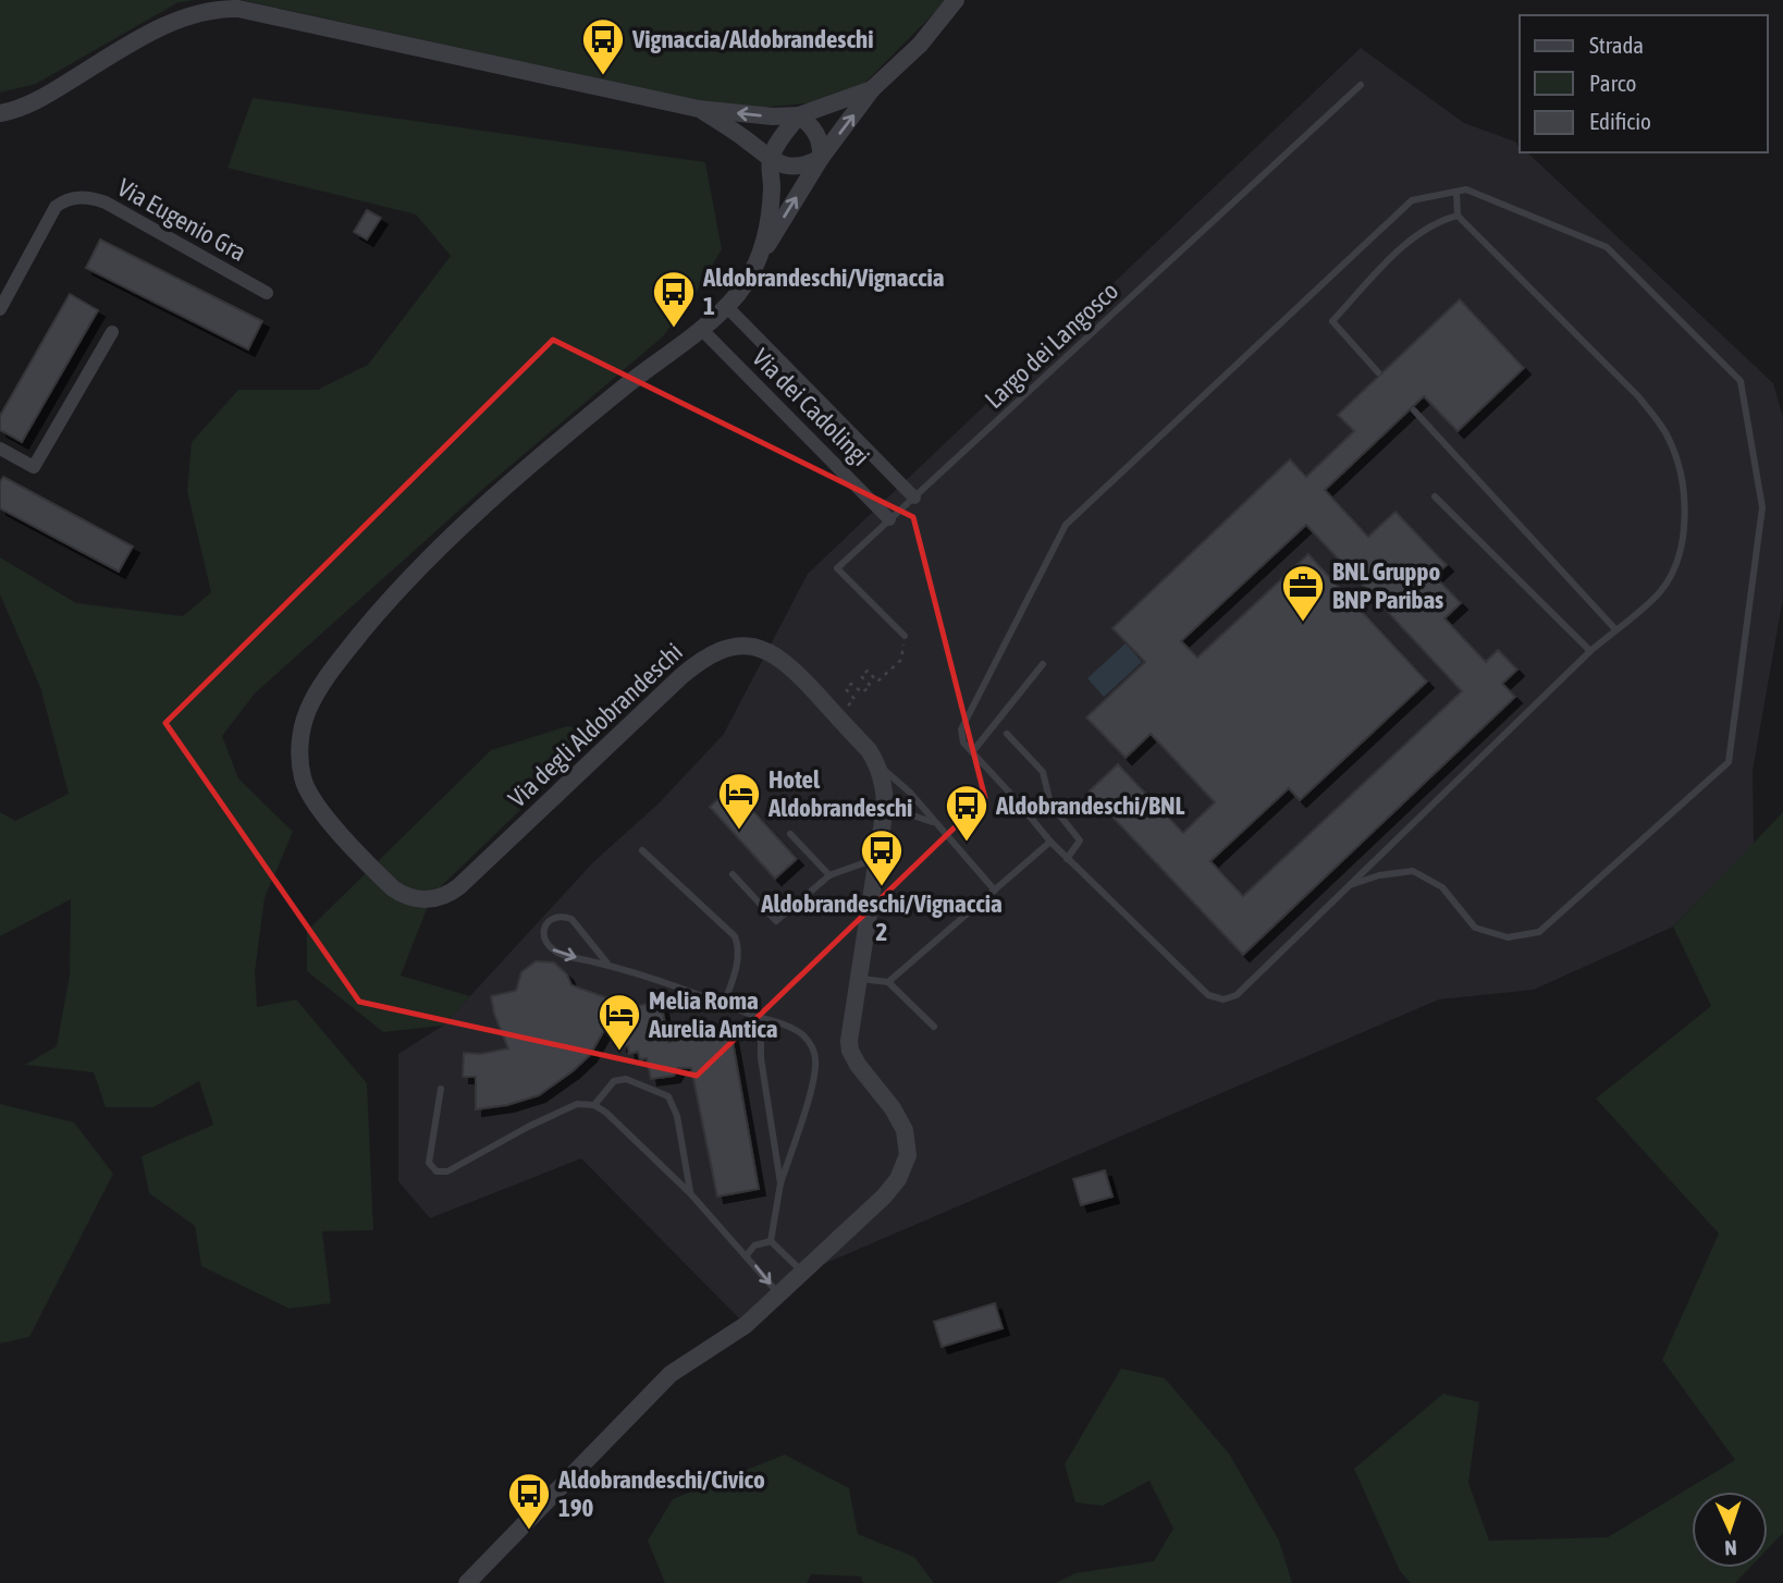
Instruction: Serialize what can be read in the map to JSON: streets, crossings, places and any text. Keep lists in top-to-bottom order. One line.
{"streets":{"street":["Via Eugenio Gra","Via dei Cadolingi","Via degli Aldobrandeschi"],"lane":["Largo dei Langosco"]},"crossings":[["Largo dei Langosco","Via dei Cadolingi"],["Via dei Cadolingi","Via degli Aldobrandeschi"]],"places":{"bus stop":["Vignaccia/Aldobrandeschi","Aldobrandeschi/Vignaccia 1","Aldobrandeschi/BNL","Aldobrandeschi/Vignaccia 2","Aldobrandeschi/Civico 190"],"office":["BNL Gruppo BNP Paribas"],"hotel":["Hotel Aldobrandeschi","Melia Roma Aurelia Antica"]},"legend":["Strada","Parco","Edificio"],"north":"bottom"}
